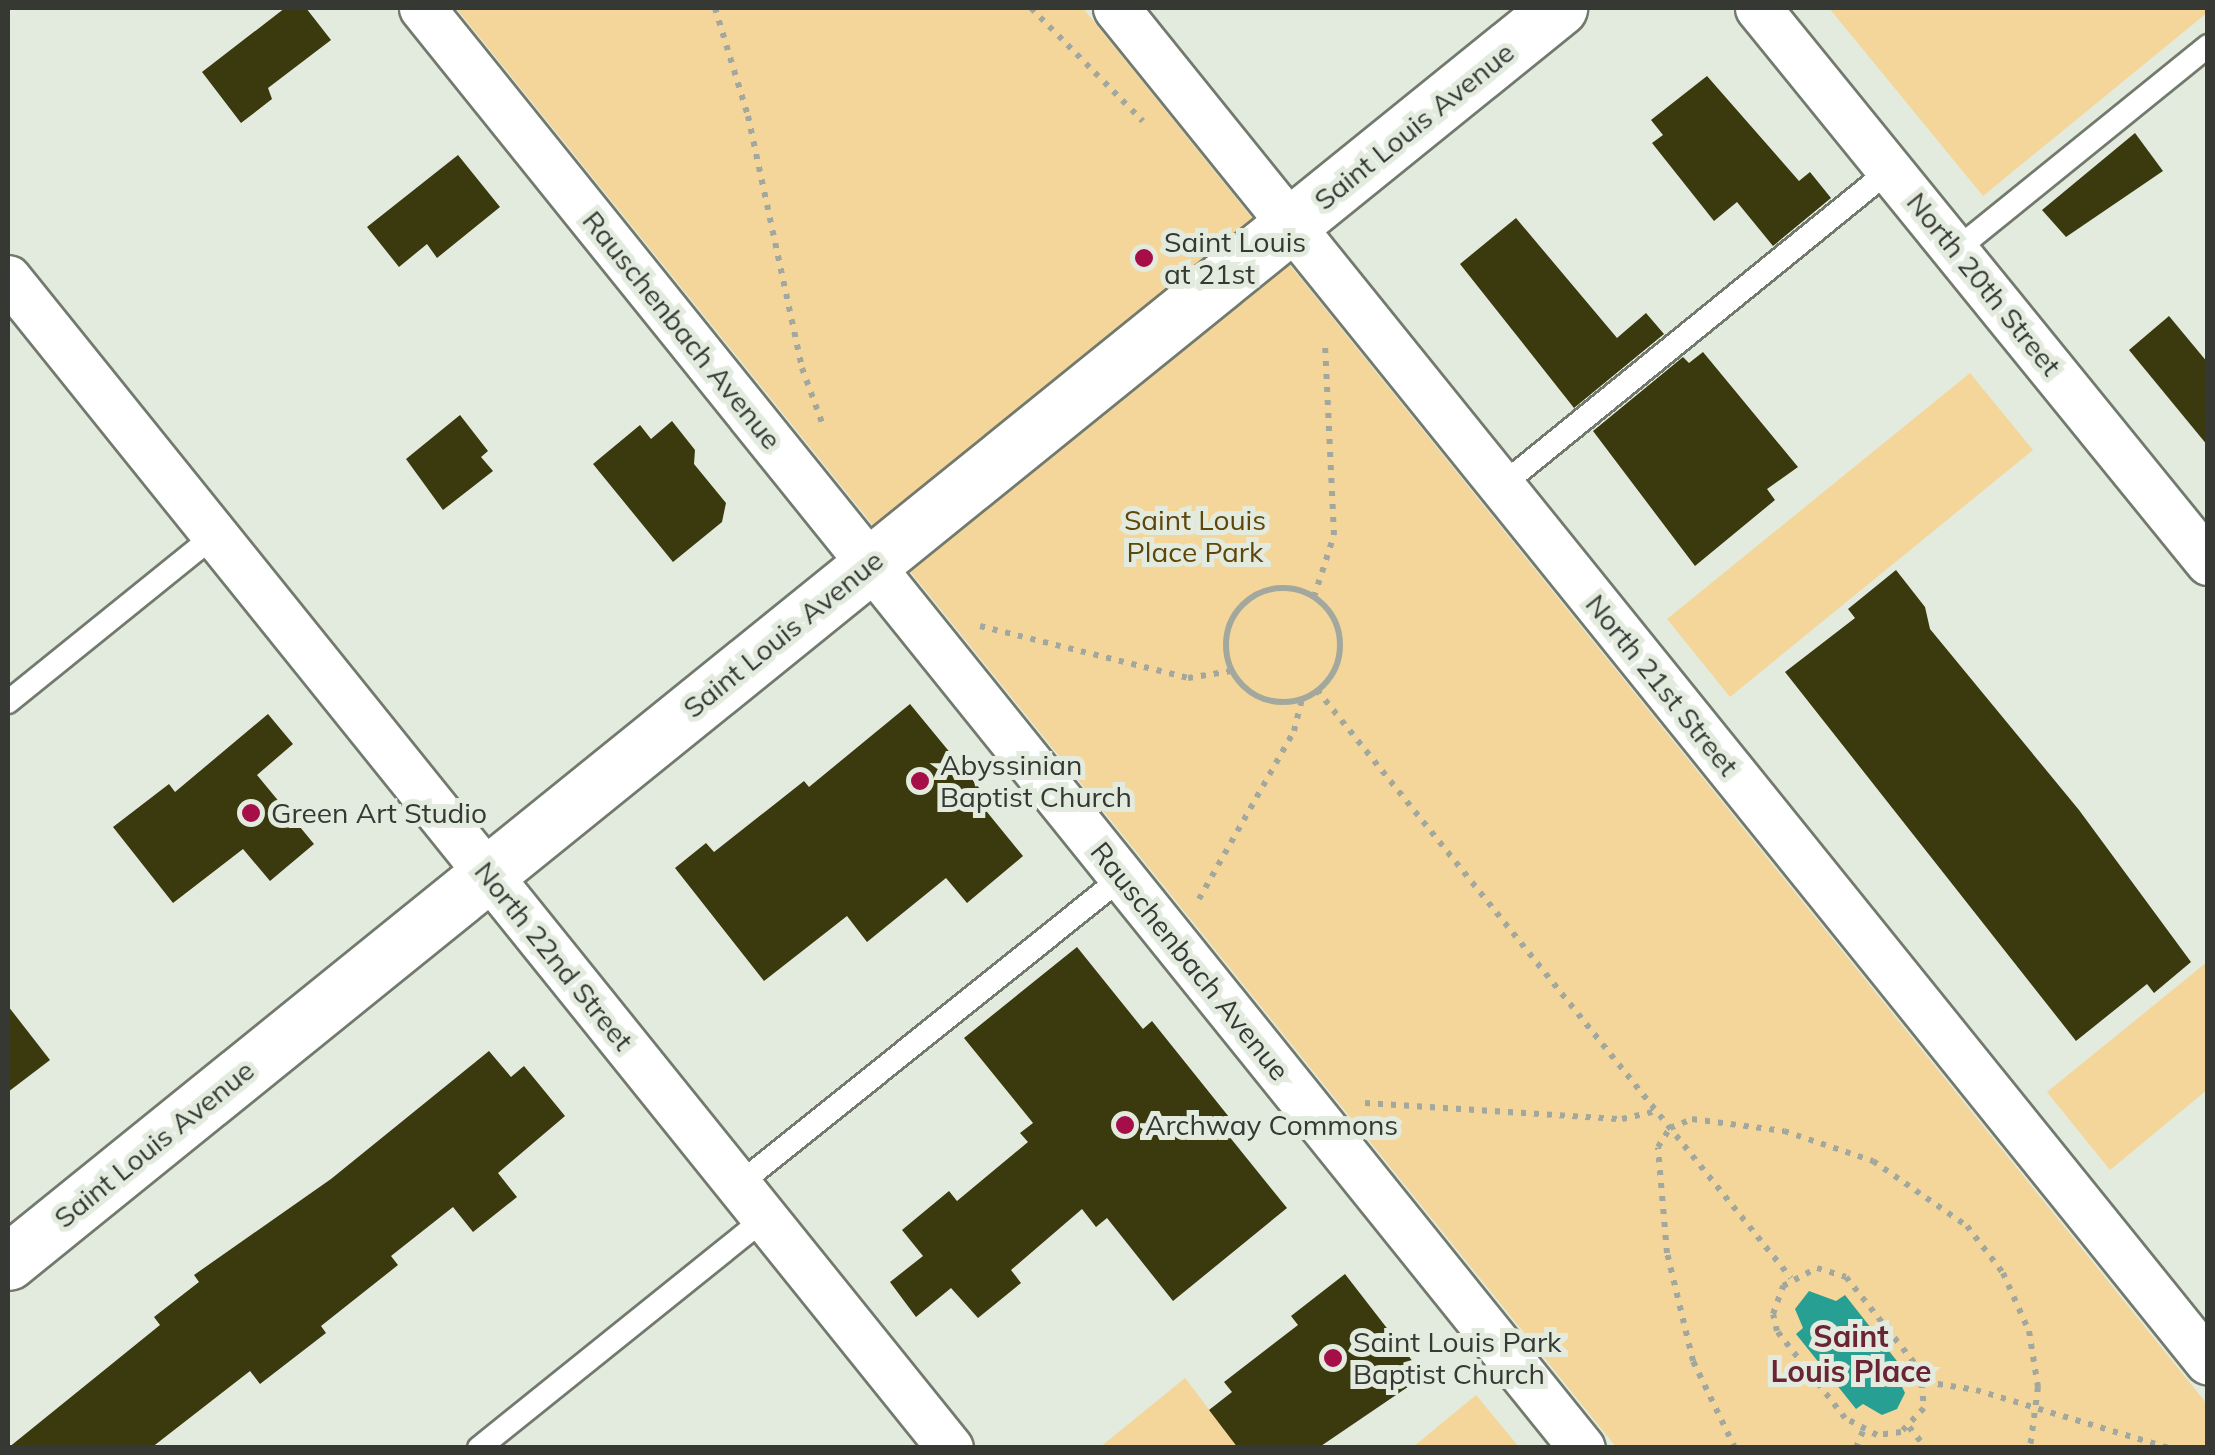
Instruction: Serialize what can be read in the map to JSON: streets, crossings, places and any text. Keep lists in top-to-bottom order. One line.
{"streets":{"street":["Saint Louis Avenue","North 20th Street","Rauschenbach Avenue","North 21st Street","North 22nd Street"]},"crossings":[["Saint Louis Avenue","Rauschenbach Avenue"],["Saint Louis Avenue","North 21st Street"],["Saint Louis Avenue","North 22nd Street"]],"districts":["Saint Louis Place"],"parks":["Saint Louis Place Park"],"places":["Saint Louis at 21st","Abyssinian Baptist Church","Green Art Studio","Archway Commons","Saint Louis Park Baptist Church"]}
